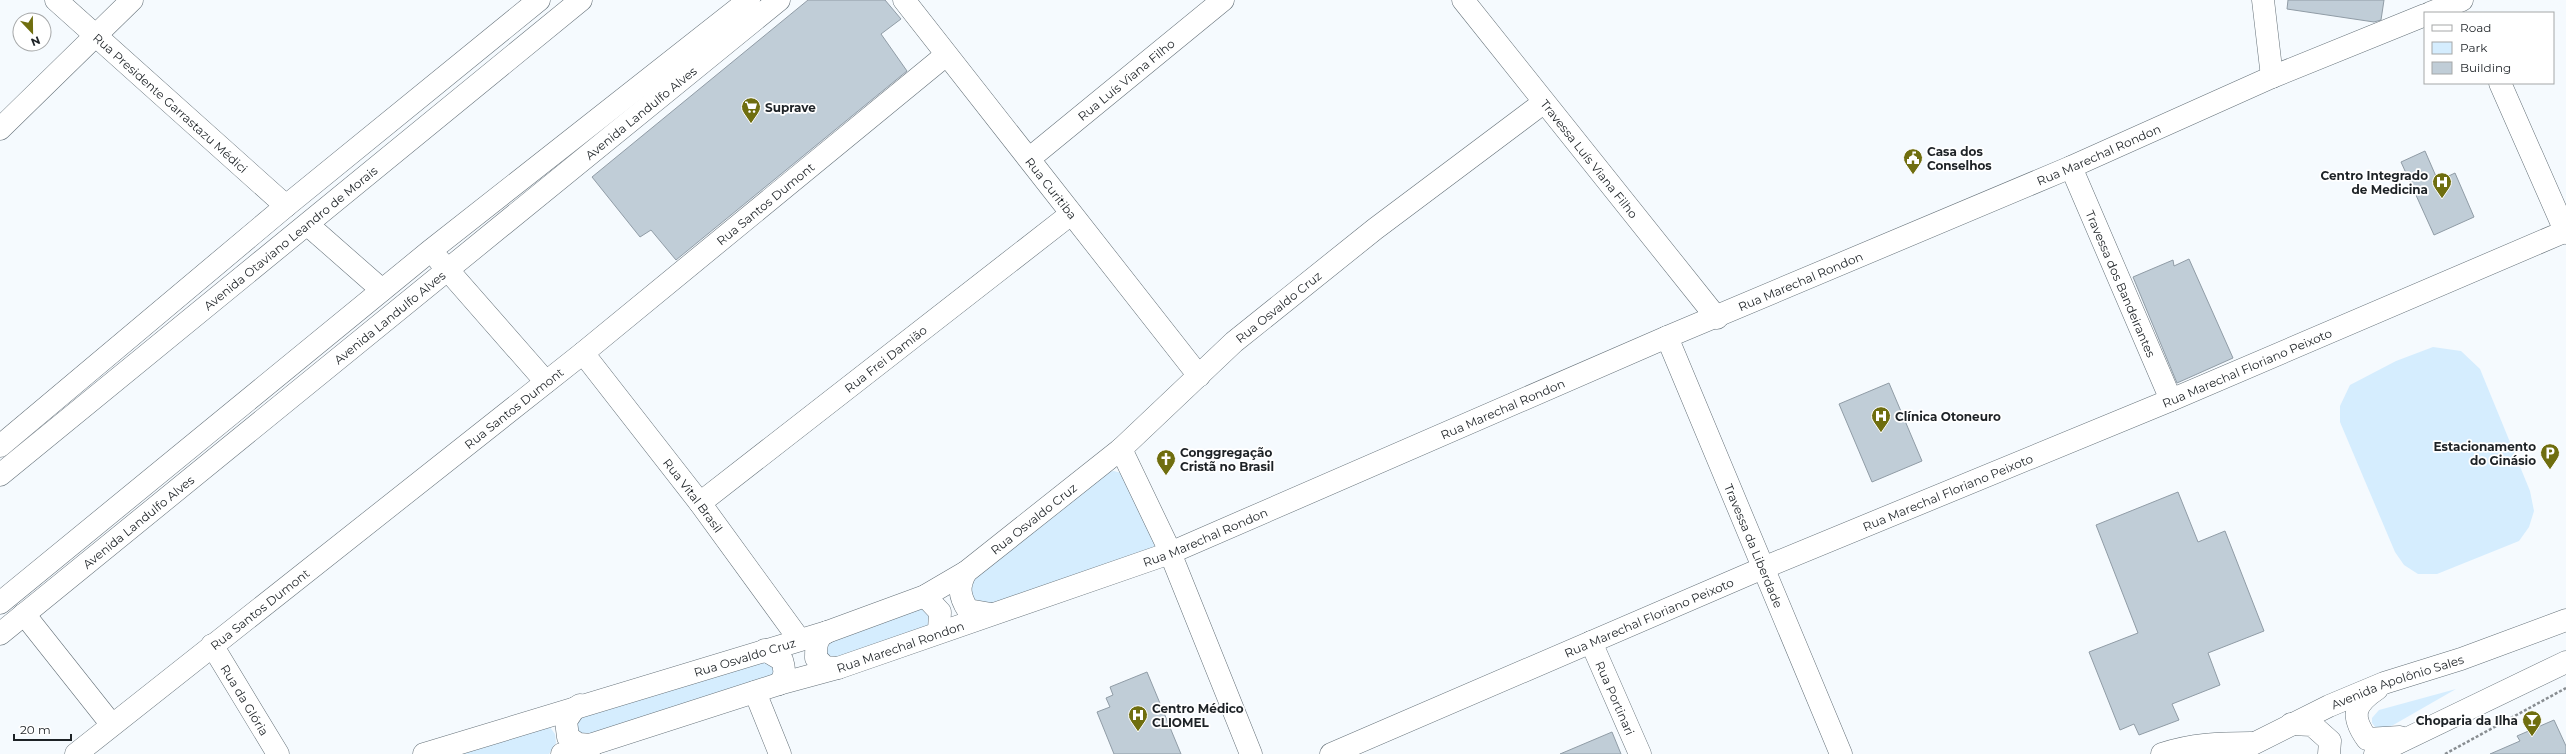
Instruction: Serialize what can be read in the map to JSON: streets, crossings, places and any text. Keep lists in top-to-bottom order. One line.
{"streets":{"street":["Rua Luís Viana Filho","Rua Presidente Garrastazu Médici","Avenida Landulfo Alves","Rua Marechal Rondon","Travessa Luís Viana Filho","Rua Curitiba","Rua Santos Dumont","Avenida Otaviano Leandro de Morais","Travessa dos Bandeirantes","Rua Osvaldo Cruz","Rua Frei Damião","Rua Marechal Floriano Peixoto","Rua Vital Brasil","Travessa da Liberdade","Avenida Apolônio Sales","Rua Portinari","Rua da Glória"]},"crossings":[["Rua Luís Viana Filho","Rua Curitiba"],["Rua Marechal Rondon","Travessa Luís Viana Filho"],["Rua Marechal Rondon","Travessa dos Bandeirantes"],["Rua Marechal Rondon","Travessa da Liberdade"],["Travessa Luís Viana Filho","Rua Osvaldo Cruz"],["Rua Curitiba","Rua Santos Dumont"],["Rua Curitiba","Rua Osvaldo Cruz"],["Rua Curitiba","Rua Frei Damião"],["Rua Santos Dumont","Rua Vital Brasil"],["Rua Santos Dumont","Rua da Glória"],["Travessa dos Bandeirantes","Rua Marechal Floriano Peixoto"],["Rua Osvaldo Cruz","Rua Vital Brasil"],["Rua Frei Damião","Rua Vital Brasil"],["Rua Marechal Floriano Peixoto","Travessa da Liberdade"],["Rua Marechal Floriano Peixoto","Rua Portinari"]],"places":{"supermarket":["Suprave"],"public building":["Casa dos Conselhos"],"hospital":["Centro Integrado de Medicina","Clínica Otoneuro","Centro Médico CLIOMEL"],"parking":["Estacionamento do Ginásio"],"church":["Conggregação Cristã no Brasil"],"bar":["Choparia da Ilha"]},"legend":["Road","Park","Building"],"scale_bar":"20 m","north":"bottom"}
